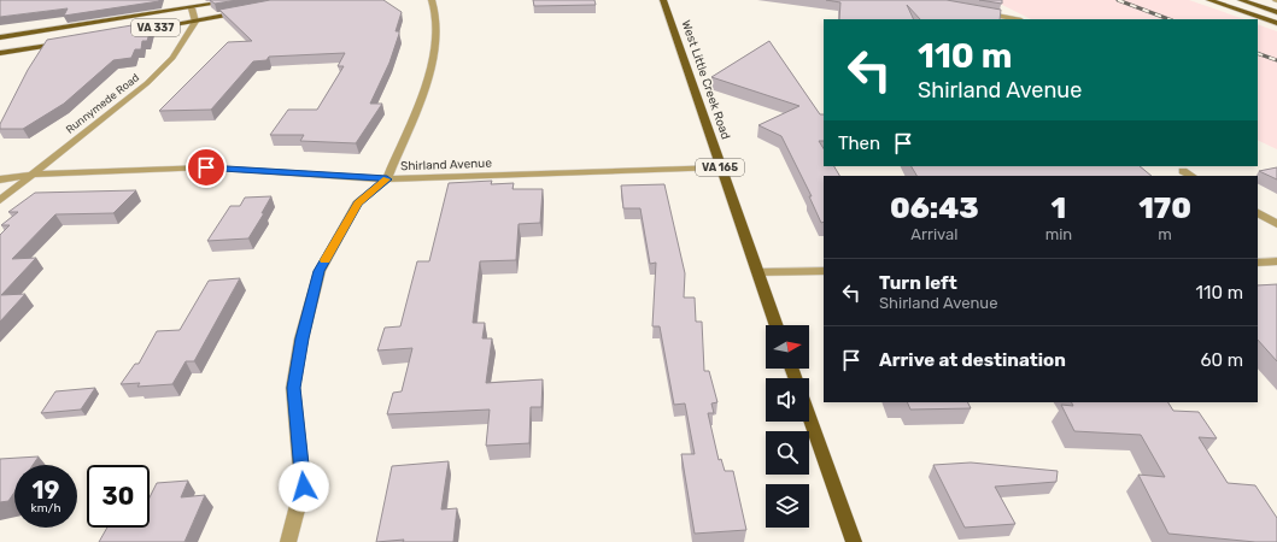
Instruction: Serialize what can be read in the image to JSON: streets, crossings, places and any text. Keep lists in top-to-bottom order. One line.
{"streets":{"main road":["VA 337","West Little Creek Road","VA 165"],"street":["Runnymede Road","Shirland Avenue"]},"crossings":[["VA 337","Runnymede Road"],["West Little Creek Road","Shirland Avenue"],["Runnymede Road","Shirland Avenue"]],"north":"right","page":{"turn":["110 m","Shirland Avenue"],"then":"Then","eta":["06:43","Arrival","1","min","170","m"],"list":[{"name":"Turn left","note":"Shirland Avenue","value":"110 m"},{"name":"Arrive at destination","value":"60 m"}],"speed":"19 km/h","limit":"30"}}
